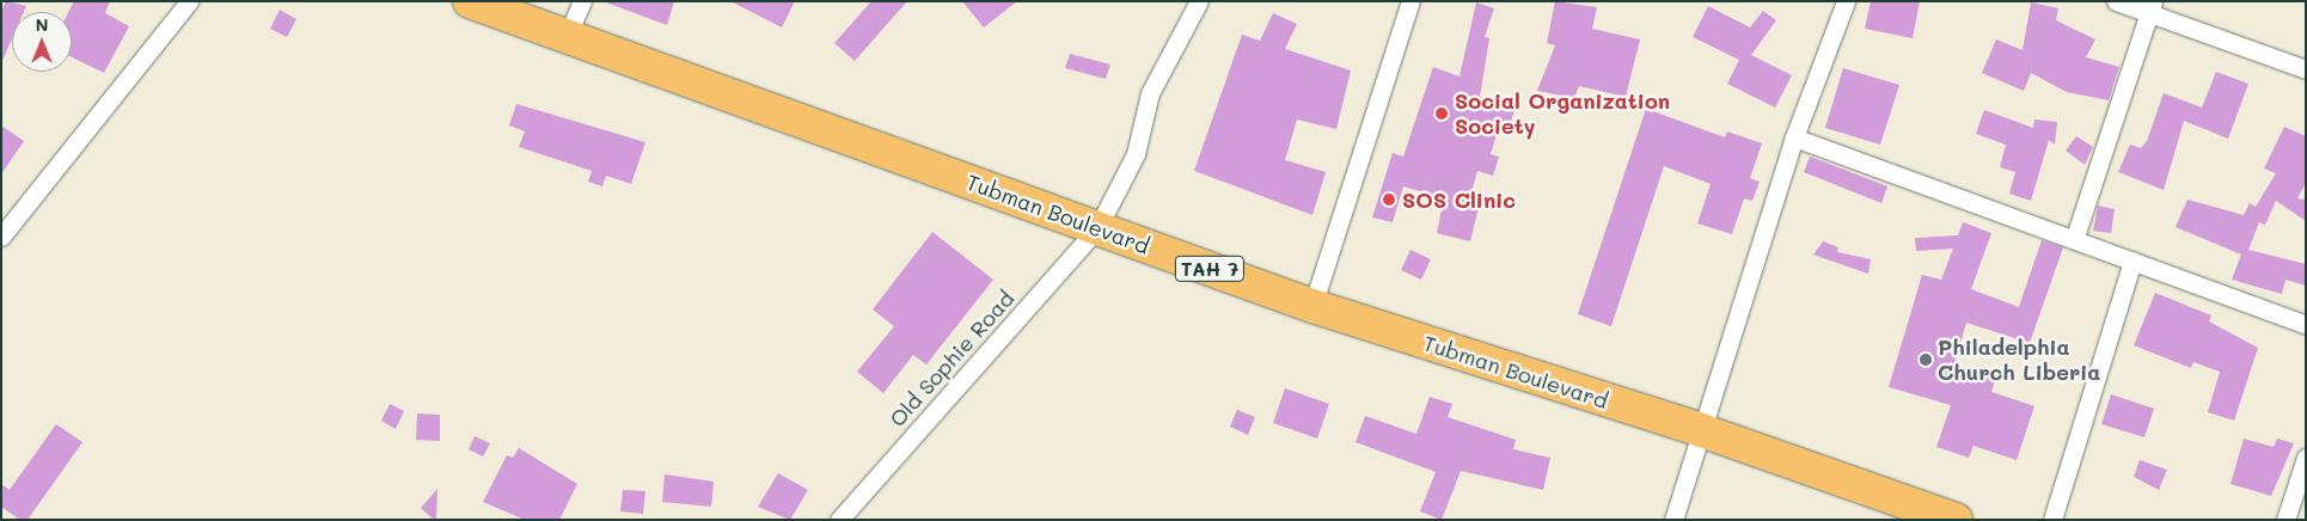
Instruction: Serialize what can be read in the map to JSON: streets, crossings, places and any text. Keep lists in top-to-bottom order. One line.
{"streets":{"highway":["Tubman Boulevard","TAH 7"],"street":["Old Sophie Road"]},"crossings":[["Tubman Boulevard","Old Sophie Road"]],"places":["Social Organization Society","SOS Clinic","Philadelphia Church Liberia"],"north":"top"}
